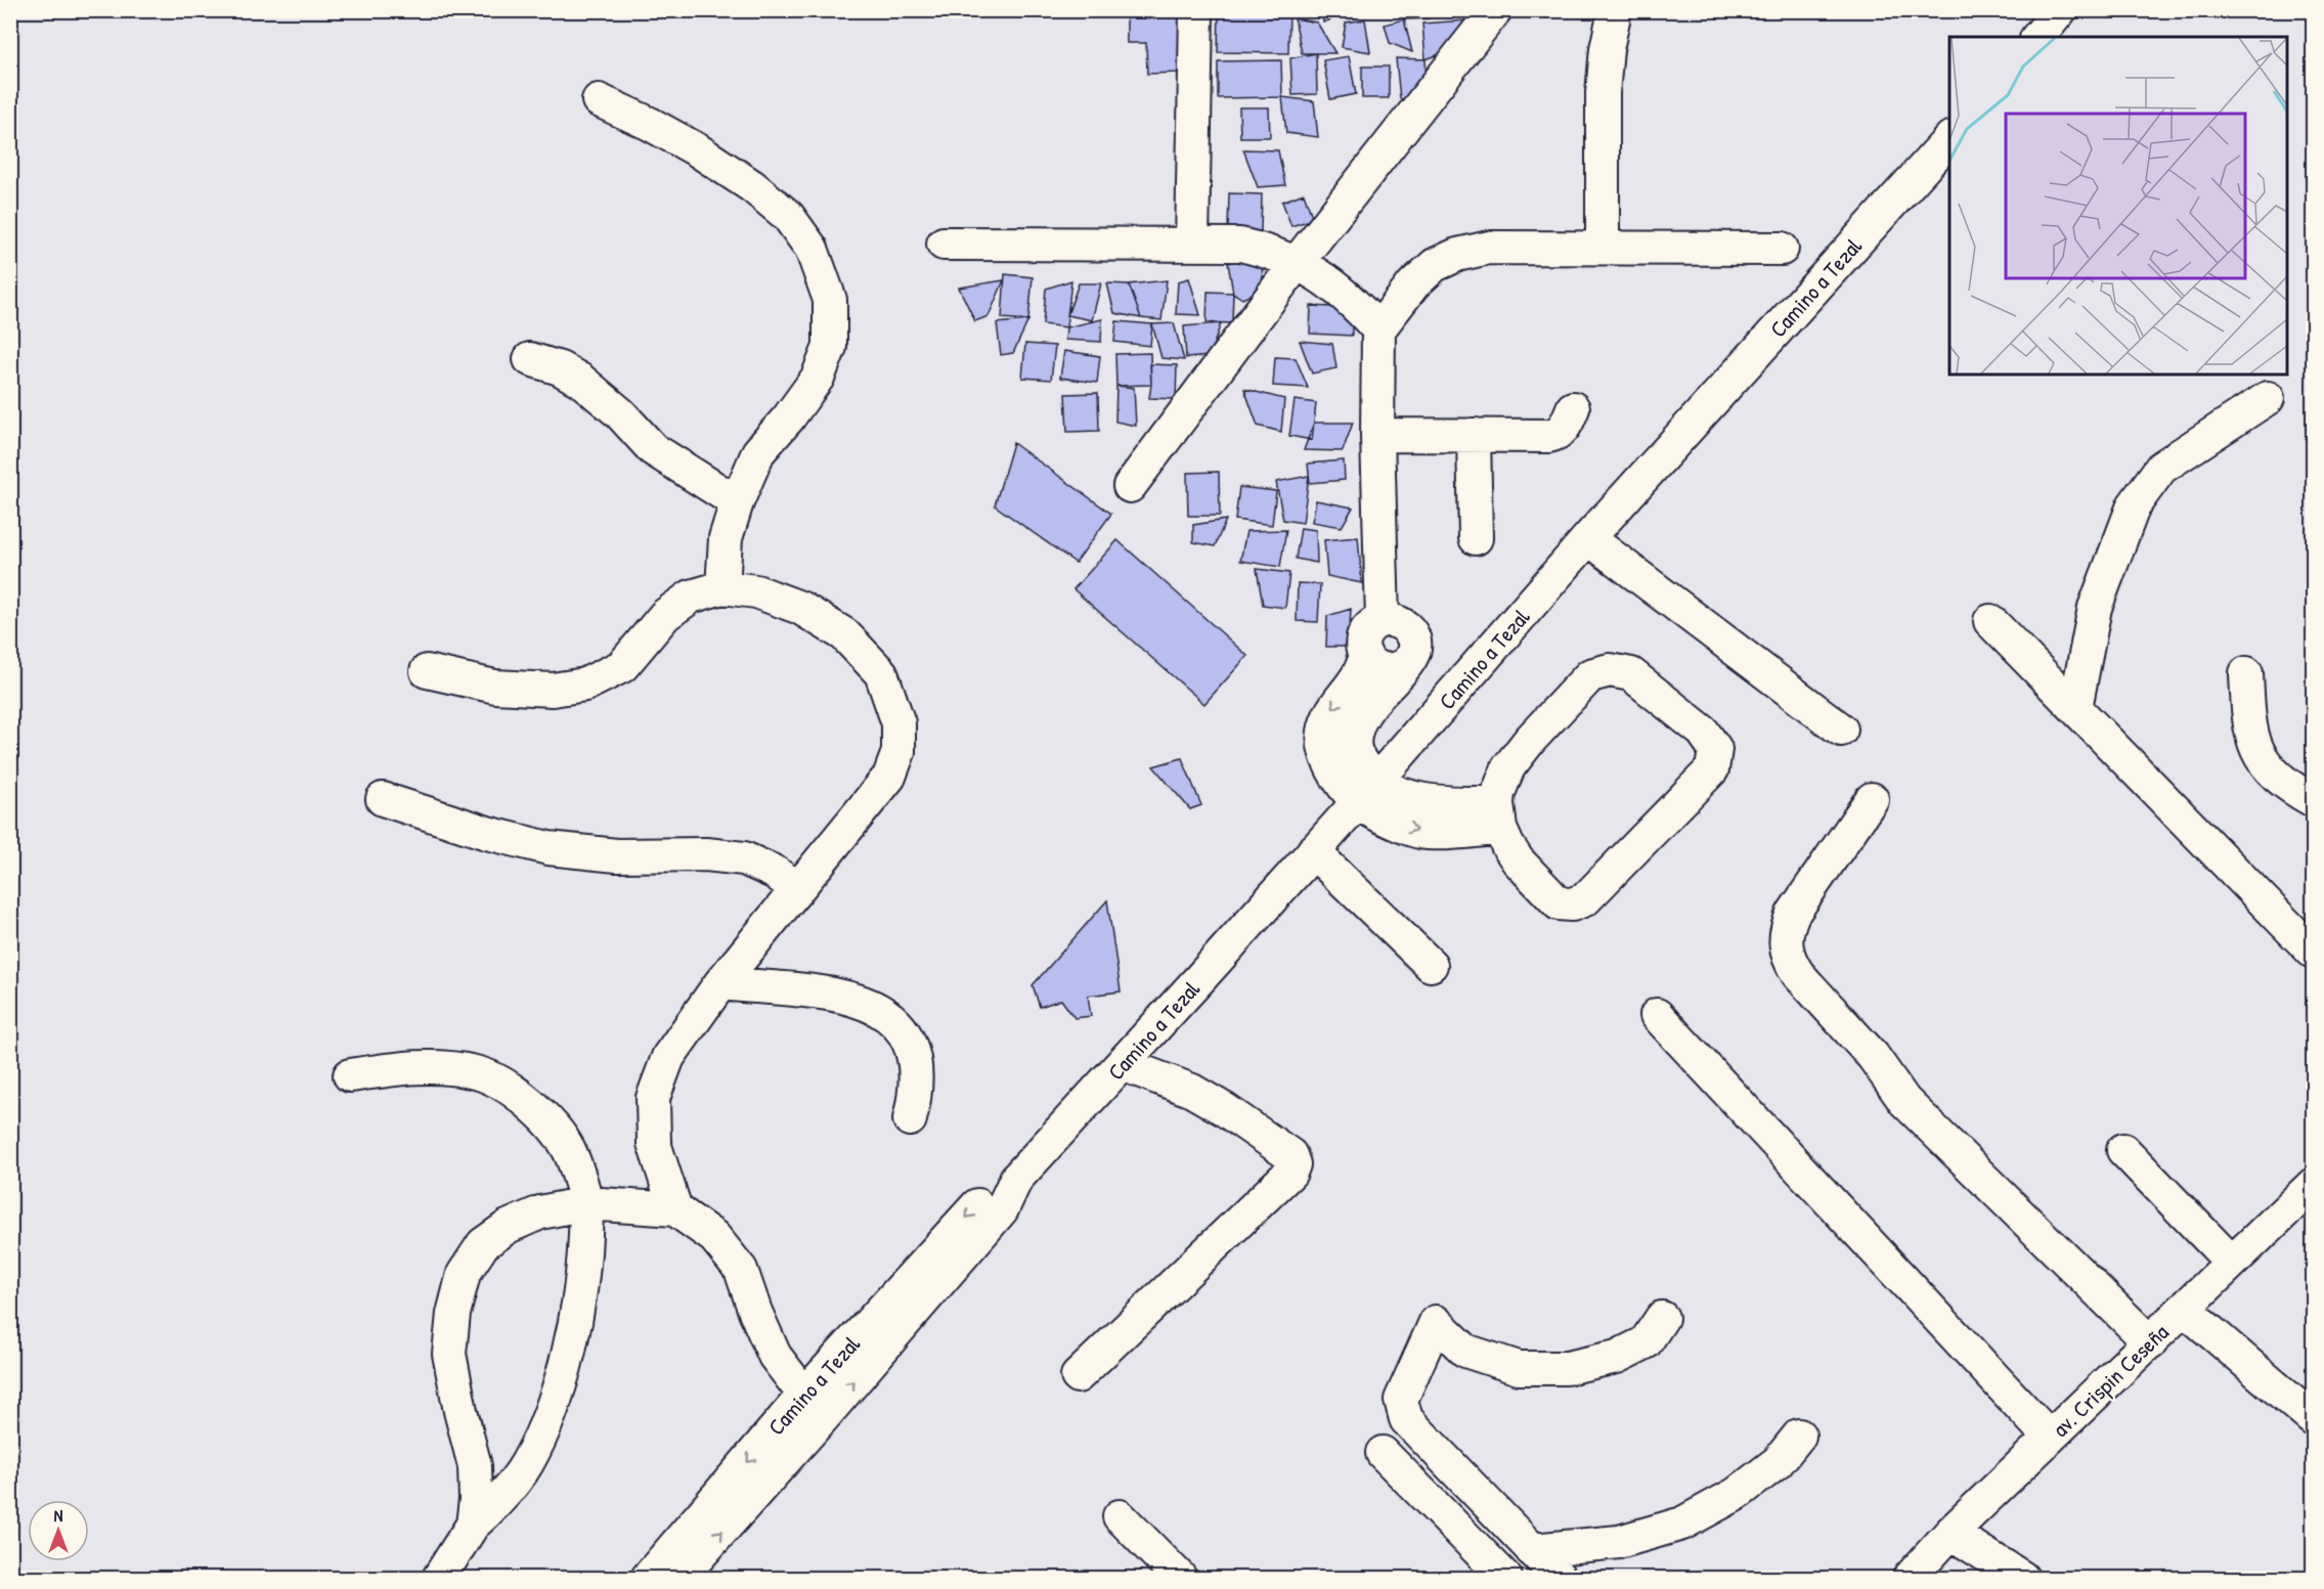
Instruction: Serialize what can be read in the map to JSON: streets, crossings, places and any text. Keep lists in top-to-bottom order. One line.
{"streets":{"street":["Camino a Tezal","av. Crispin Ceseña"]},"north":"top"}
